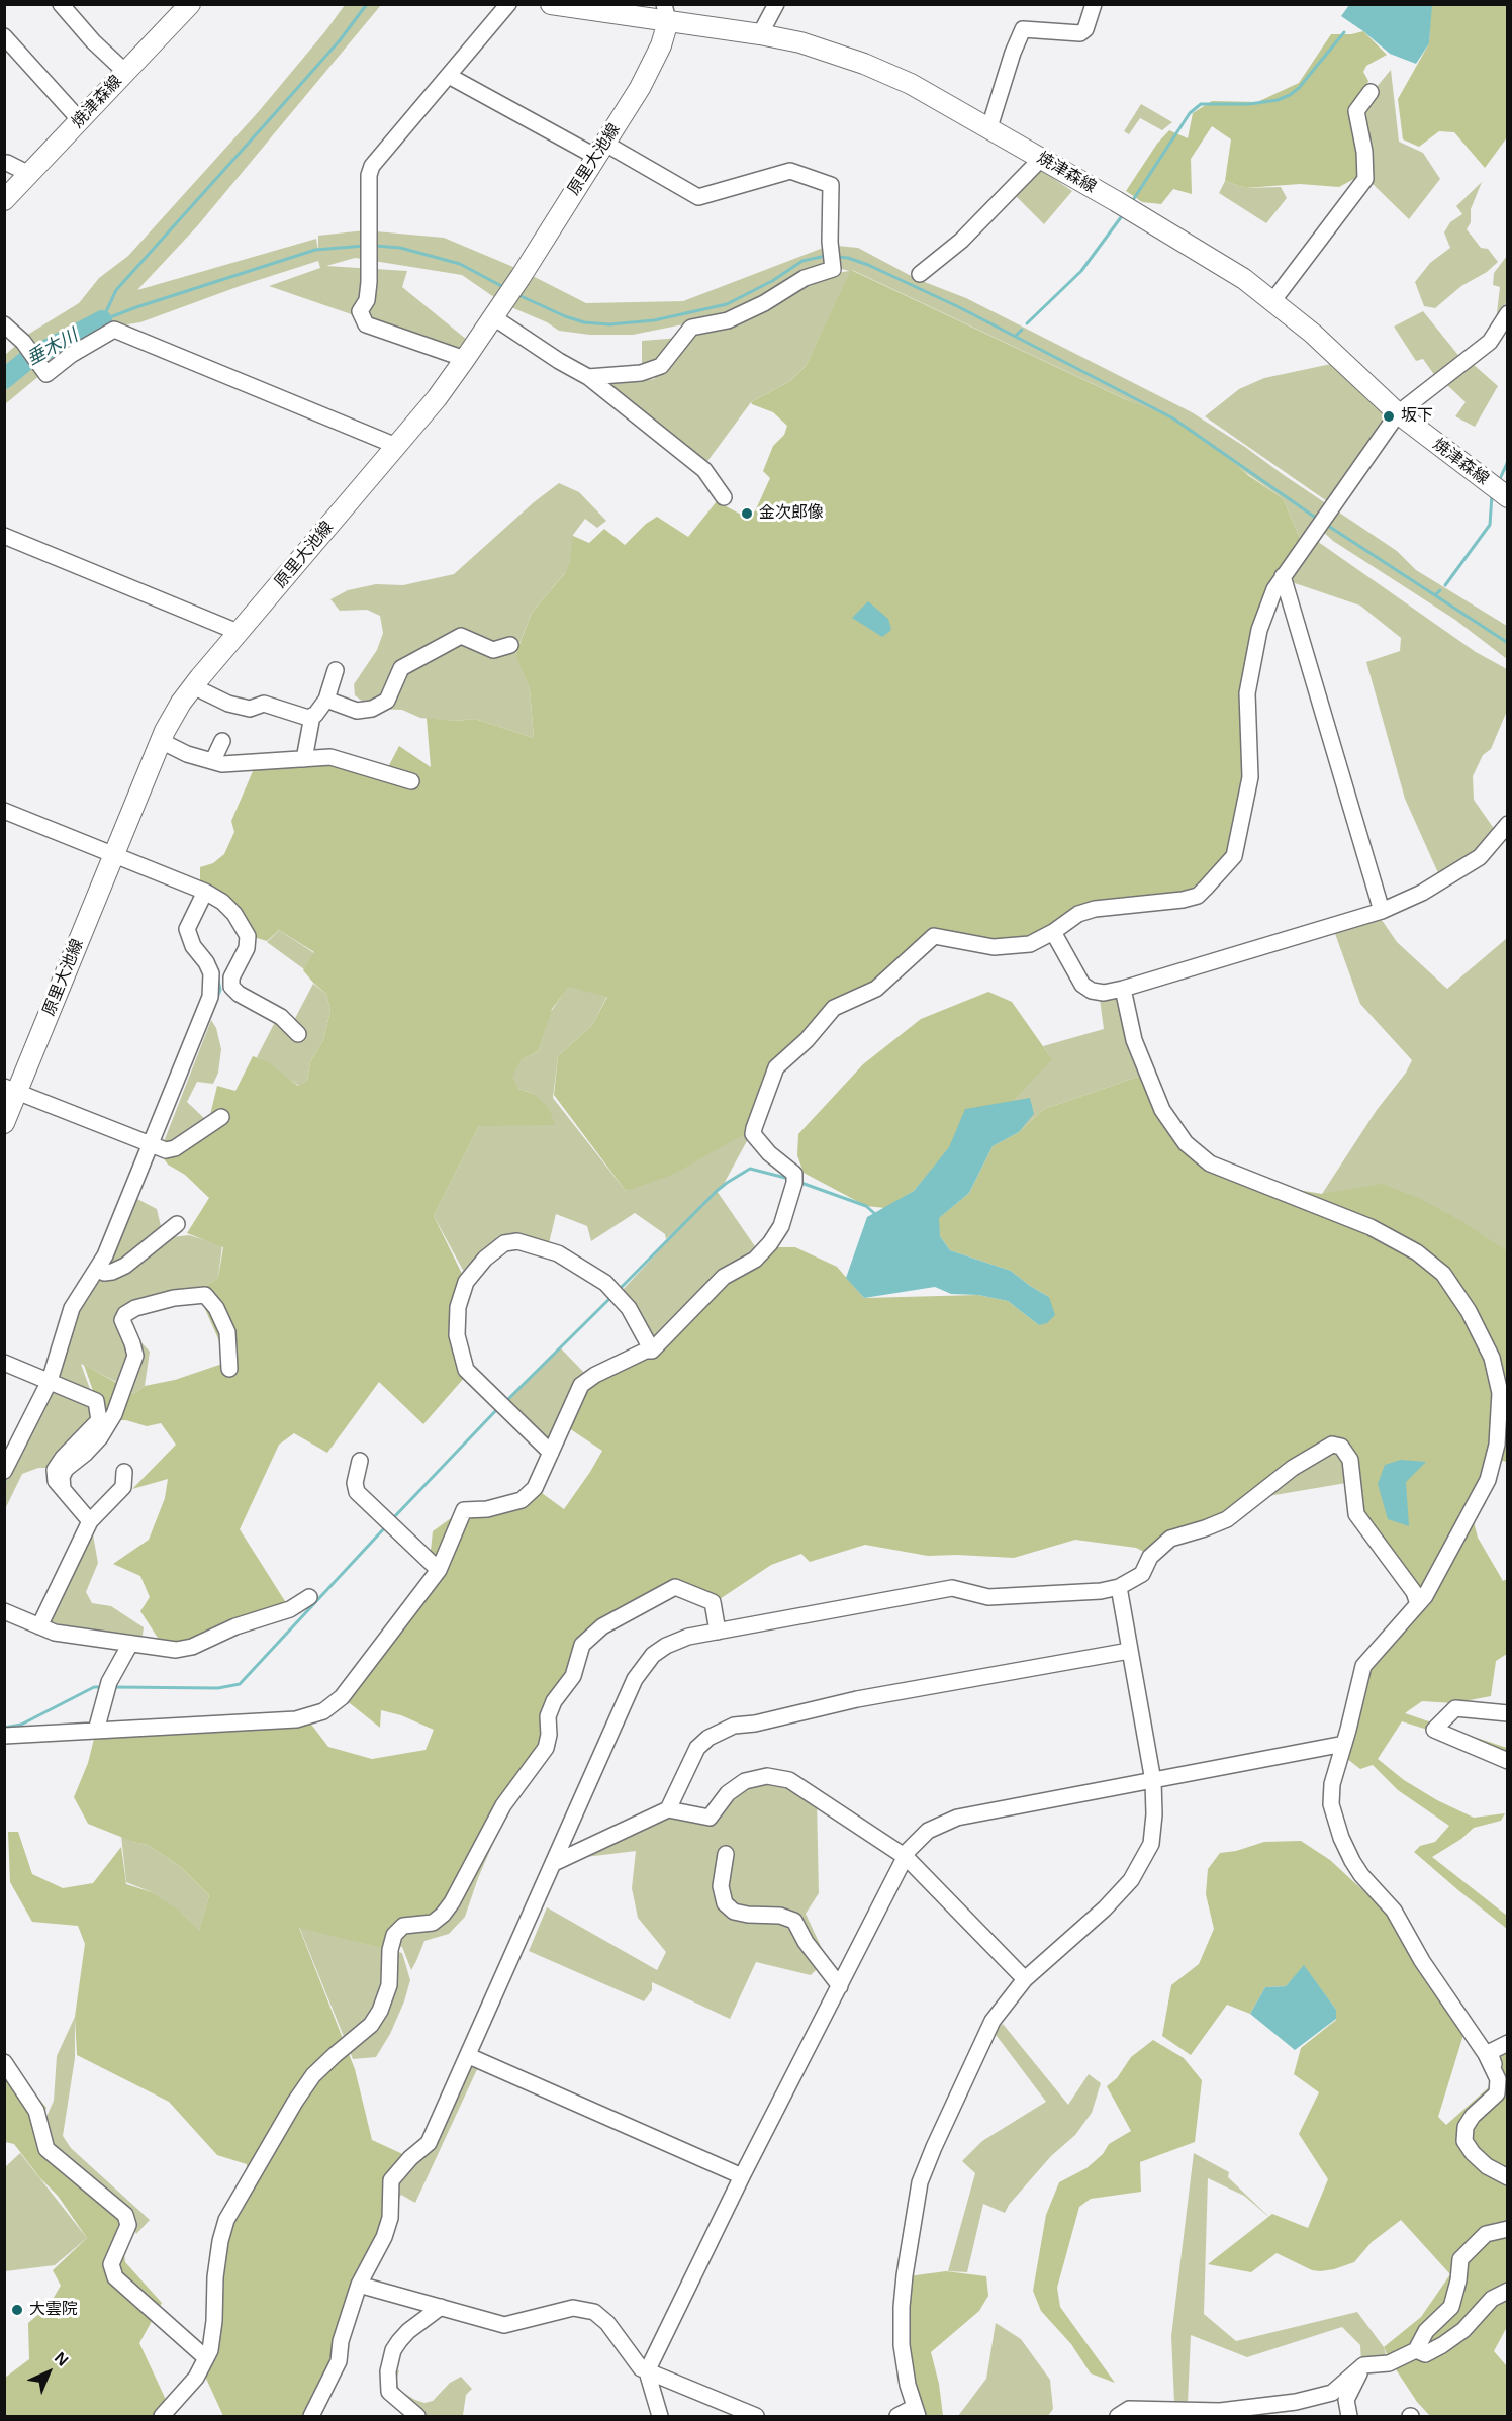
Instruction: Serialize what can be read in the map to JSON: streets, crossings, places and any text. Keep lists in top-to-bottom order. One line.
{"streets":{"main road":["焼津森線","原里大池線"]},"crossings":[["焼津森線","原里大池線"]],"water":["垂木川"],"places":["坂下","金次郎像","大雲院"],"north":"top right"}
